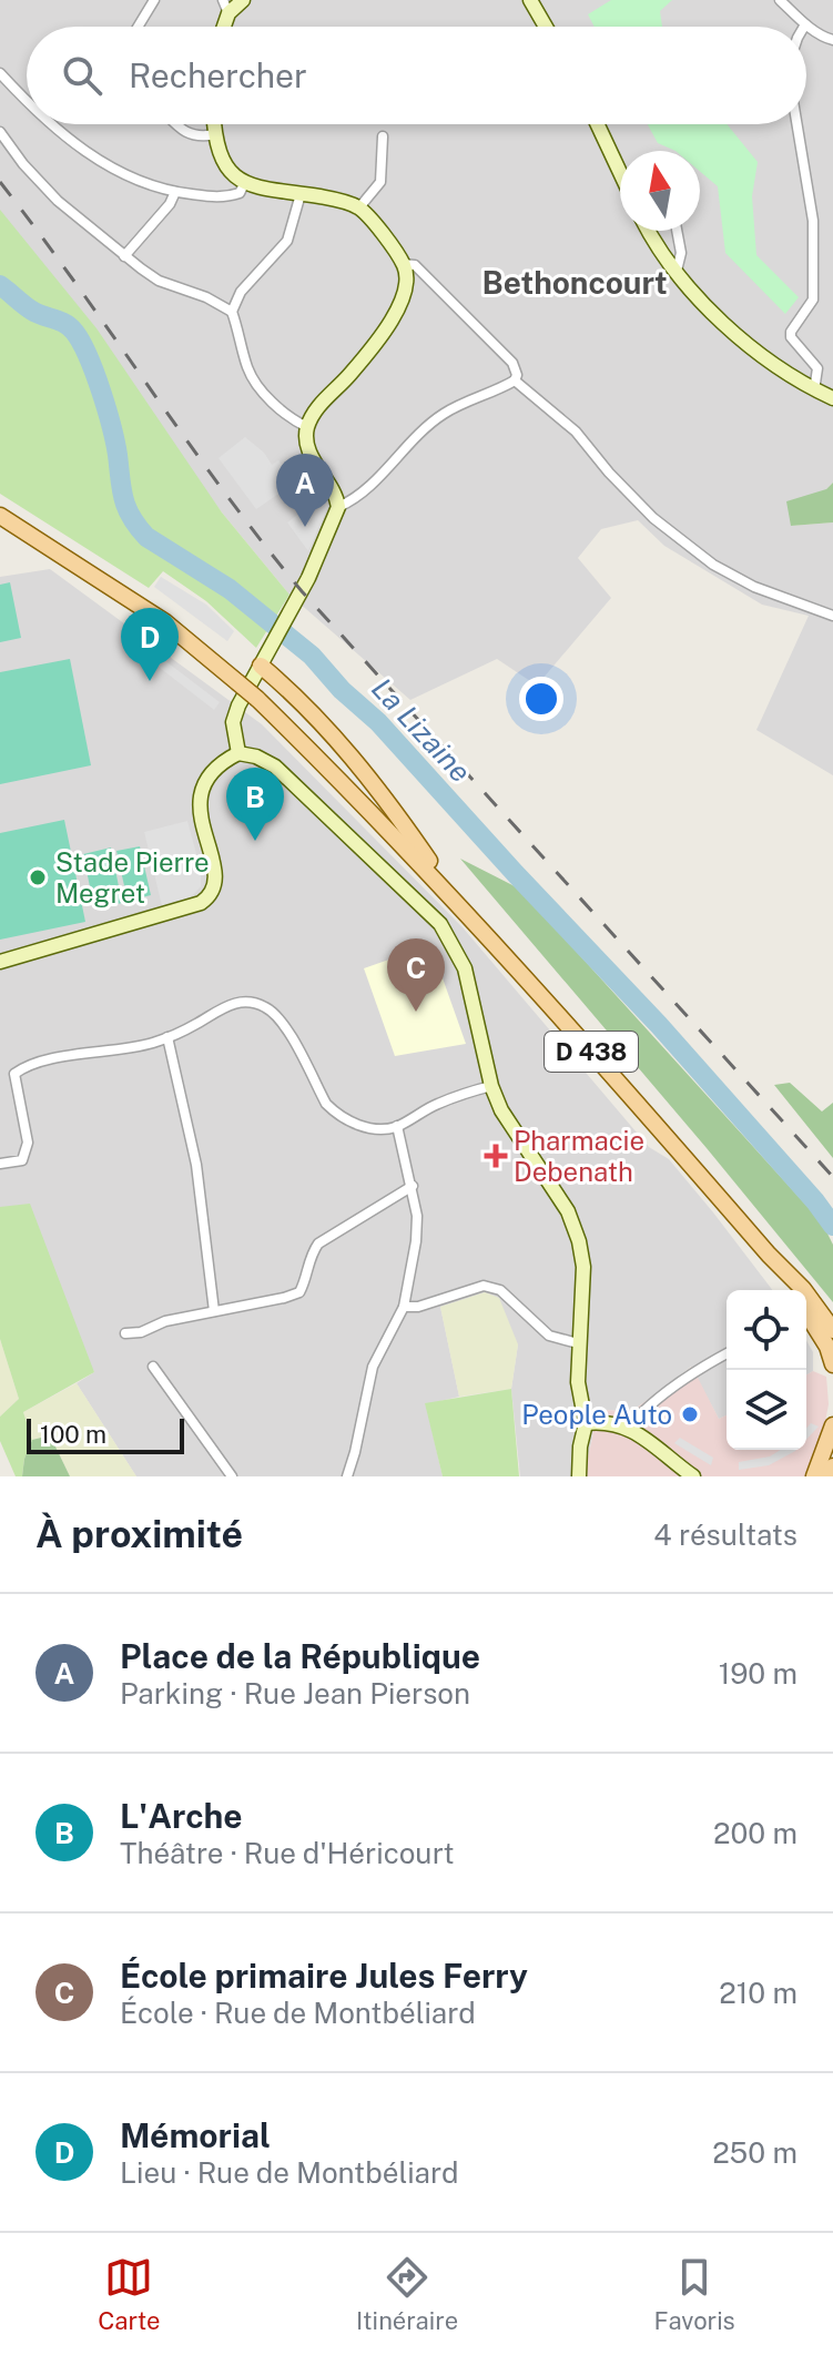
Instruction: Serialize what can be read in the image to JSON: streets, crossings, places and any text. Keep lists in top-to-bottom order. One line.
{"streets":{"main road":["D 438"]},"districts":["Bethoncourt"],"water":["La Lizaine"],"places":{"other":["Stade Pierre Megret","People Auto"],"health":["Pharmacie Debenath"]},"scale_bar":"100 m","north":"top","page":{"search":"Rechercher","pins":["A","D","B","C"],"scale":"100 m","heading":["À proximité","4 résultats"],"list":[{"mark":"A","name":"Place de la République","note":"Parking · Rue Jean Pierson","value":"190 m"},{"mark":"B","name":"L'Arche","note":"Théâtre · Rue d'Héricourt","value":"200 m"},{"mark":"C","name":"École primaire Jules Ferry","note":"École · Rue de Montbéliard","value":"210 m"},{"mark":"D","name":"Mémorial","note":"Lieu · Rue de Montbéliard","value":"250 m"}],"nav":["Carte","Itinéraire","Favoris"]}}
